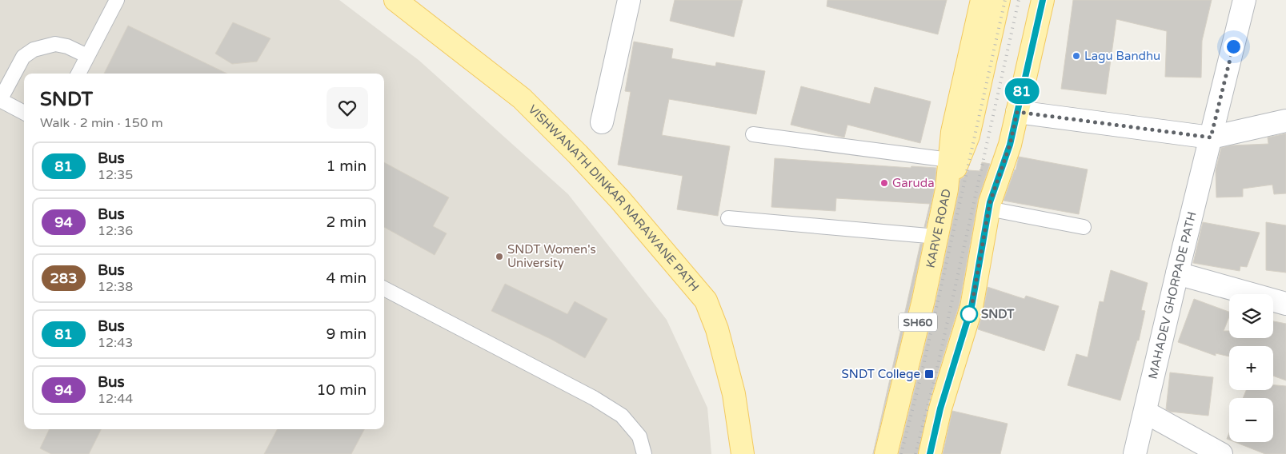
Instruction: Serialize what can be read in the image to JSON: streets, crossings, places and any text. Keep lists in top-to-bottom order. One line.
{"streets":{"main road":["VISHWANATH DINKAR NARAWANE PATH","KARVE ROAD","SH60"],"street":["MAHADEV GHORPADE PATH"]},"places":{"other":["Lagu Bandhu","Garuda","SNDT Women's University","SNDT"],"transit":["SNDT College"]},"lines":["bus line 81"],"page":{"on_map":"81","heading":["SNDT","Walk · 2 min · 150 m"],"list":[{"mark":"81","name":"Bus","note":"12:35","value":"1 min"},{"mark":"94","name":"Bus","note":"12:36","value":"2 min"},{"mark":"283","name":"Bus","note":"12:38","value":"4 min"},{"mark":"81","name":"Bus","note":"12:43","value":"9 min"},{"mark":"94","name":"Bus","note":"12:44","value":"10 min"}],"map_buttons":["+","−"]}}
